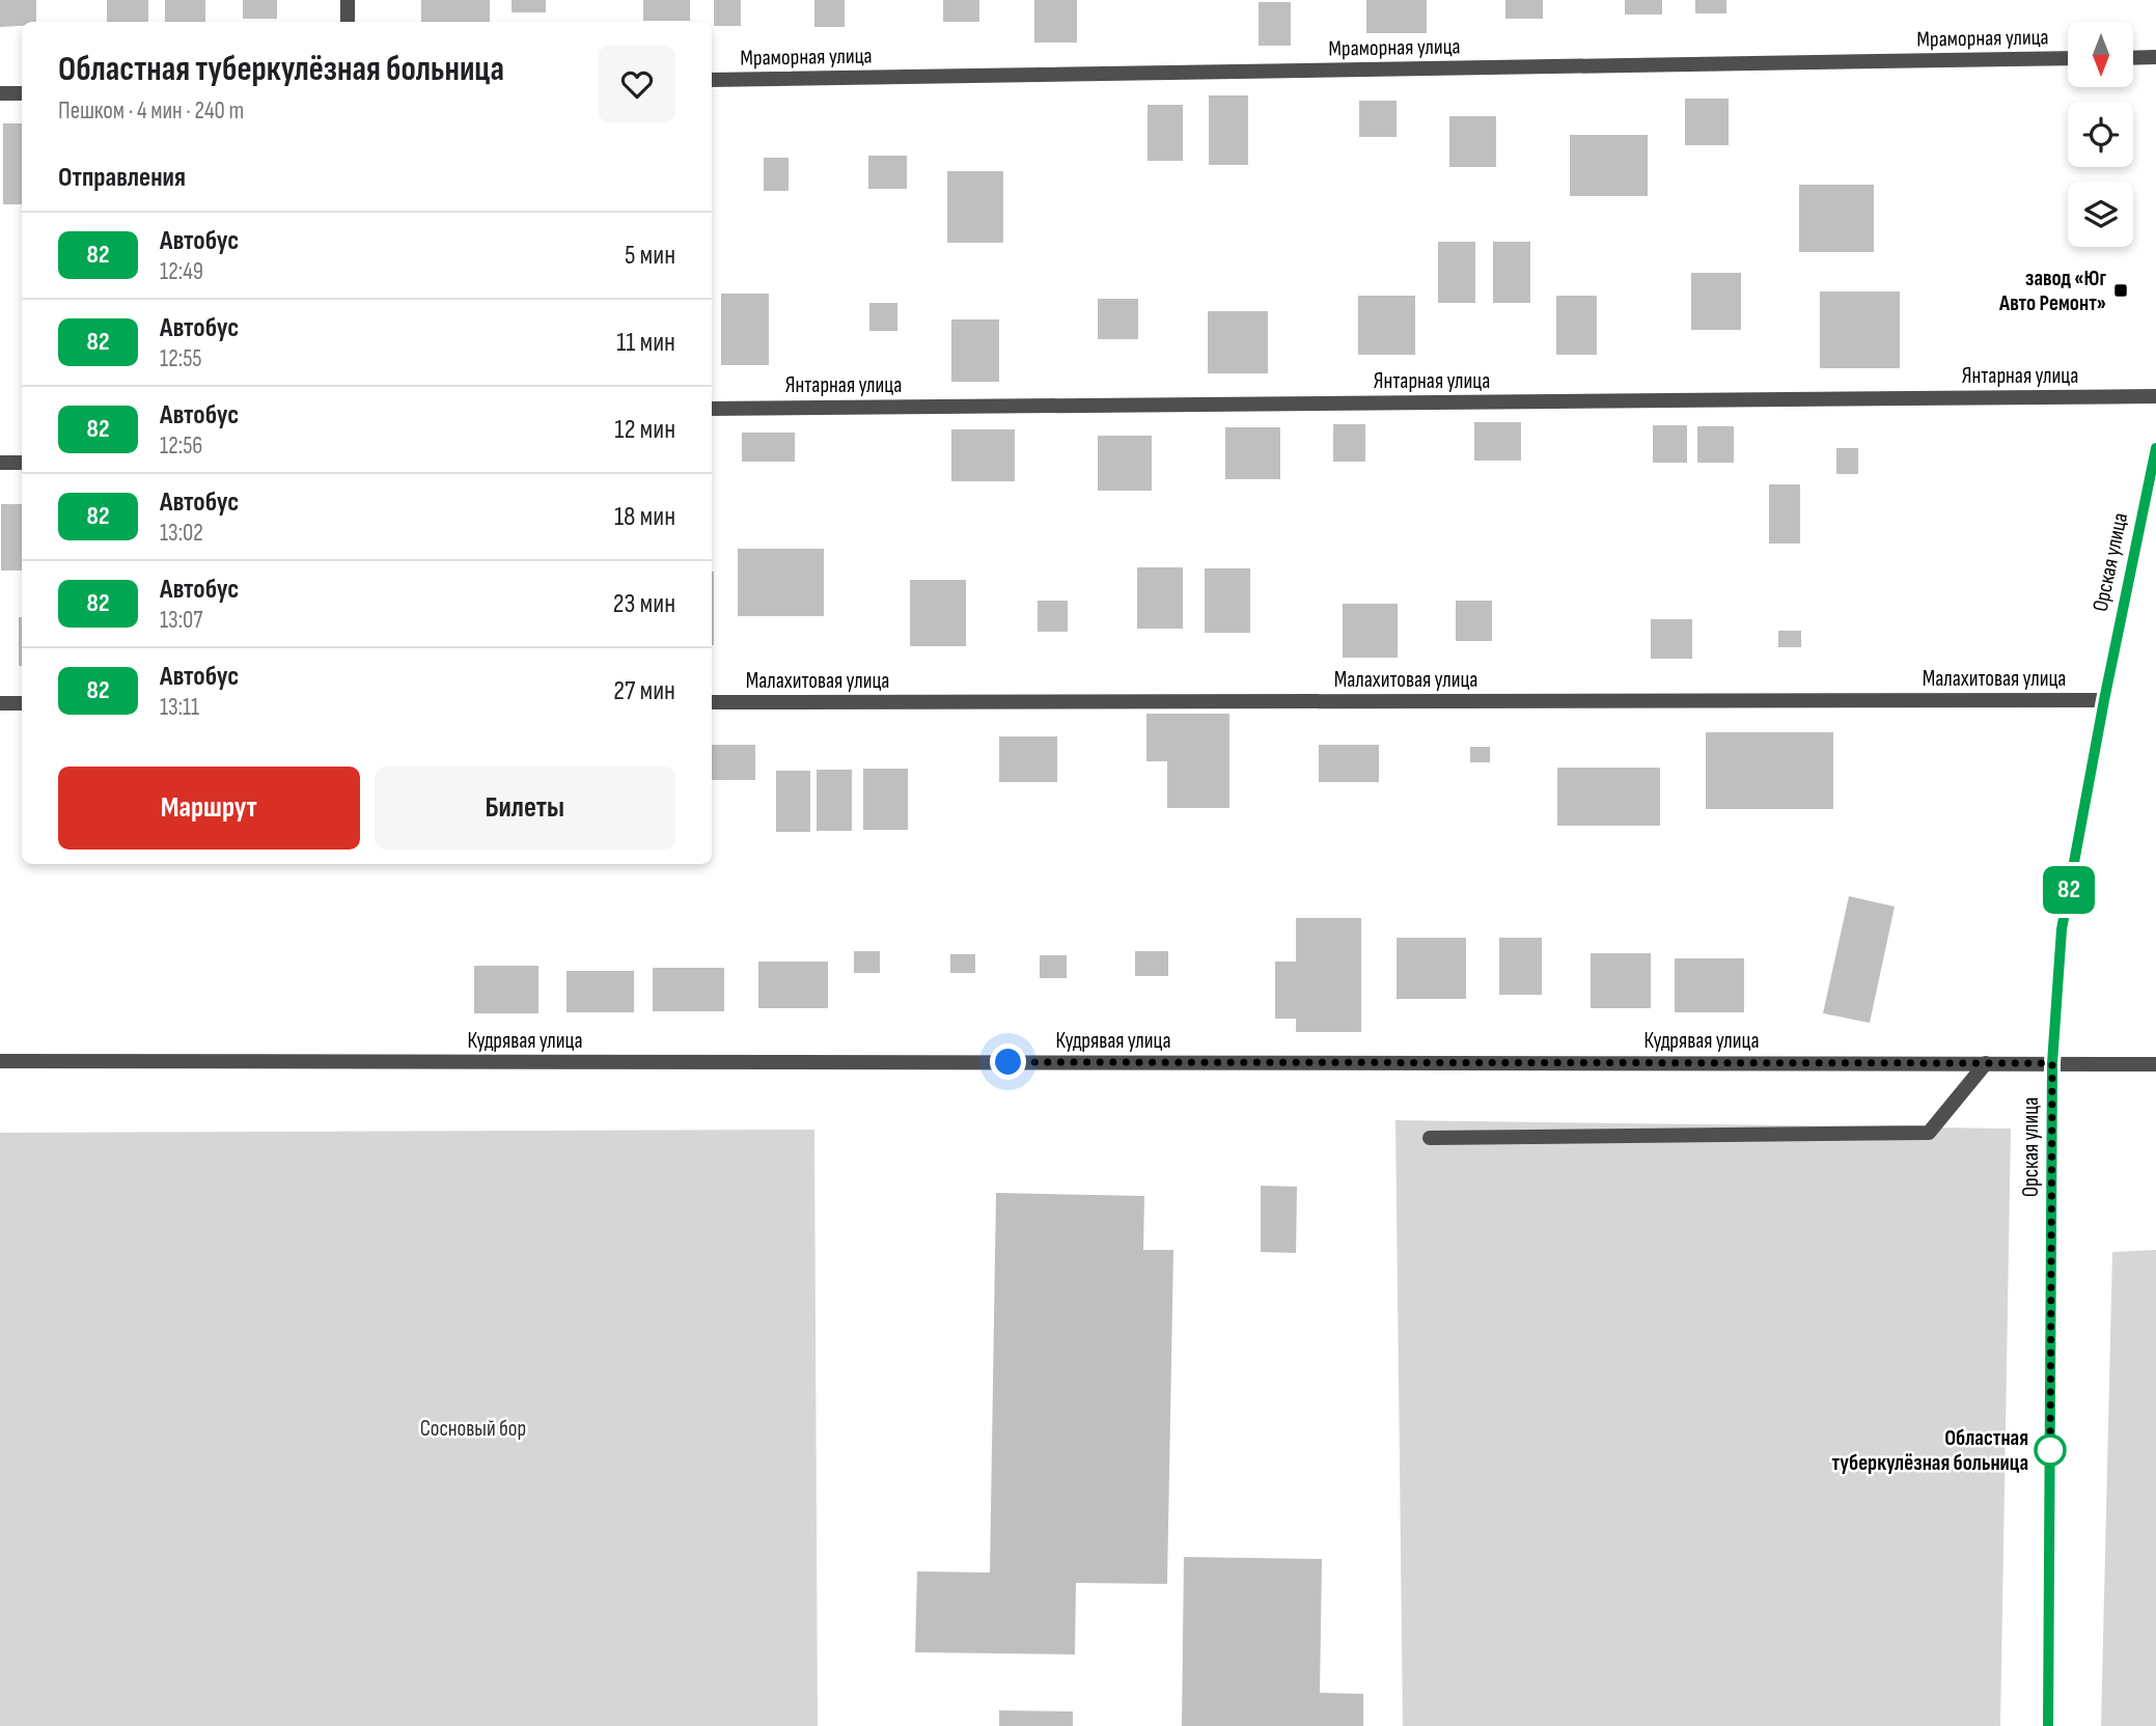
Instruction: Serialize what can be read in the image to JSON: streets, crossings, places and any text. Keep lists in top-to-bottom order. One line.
{"streets":{"main road":["Орская улица"],"street":["Мраморная улица","Янтарная улица","Малахитовая улица","Кудрявая улица"]},"crossings":[["Орская улица","Малахитовая улица"],["Орская улица","Кудрявая улица"]],"parks":["Сосновый бор"],"places":{"transit":["завод «Юг Авто Ремонт»"],"other":["Областная туберкулёзная больница"]},"lines":["bus line 82"],"north":"bottom","page":{"on_map":"82","heading":[["Областная туберкулёзная больница","Пешком · 4 мин · 240 m"],"Отправления"],"list":[{"mark":"82","name":"Автобус","note":"12:49","value":"5 мин"},{"mark":"82","name":"Автобус","note":"12:55","value":"11 мин"},{"mark":"82","name":"Автобус","note":"12:56","value":"12 мин"},{"mark":"82","name":"Автобус","note":"13:02","value":"18 мин"},{"mark":"82","name":"Автобус","note":"13:07","value":"23 мин"},{"mark":"82","name":"Автобус","note":"13:11","value":"27 мин"}],"buttons":["Маршрут","Билеты"]}}
